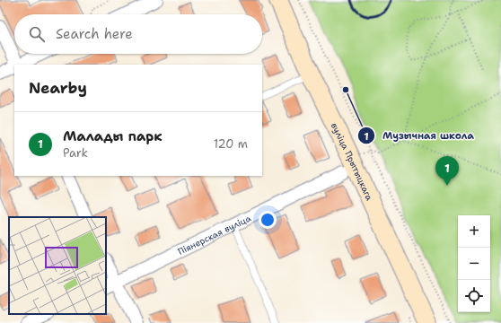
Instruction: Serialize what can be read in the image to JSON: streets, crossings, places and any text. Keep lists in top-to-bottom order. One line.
{"streets":{"main road":["вуліца Прытыцкага"],"street":["Піянерская вуліца"]},"crossings":[["вуліца Прытыцкага","Піянерская вуліца"]],"places":["Музычная школа"],"page":{"search":"Search here","heading":"Nearby","list":[{"mark":"1","name":"Малады парк","note":"Park","value":"120 m"}],"pins":"1","map_buttons":["+","−"]}}
